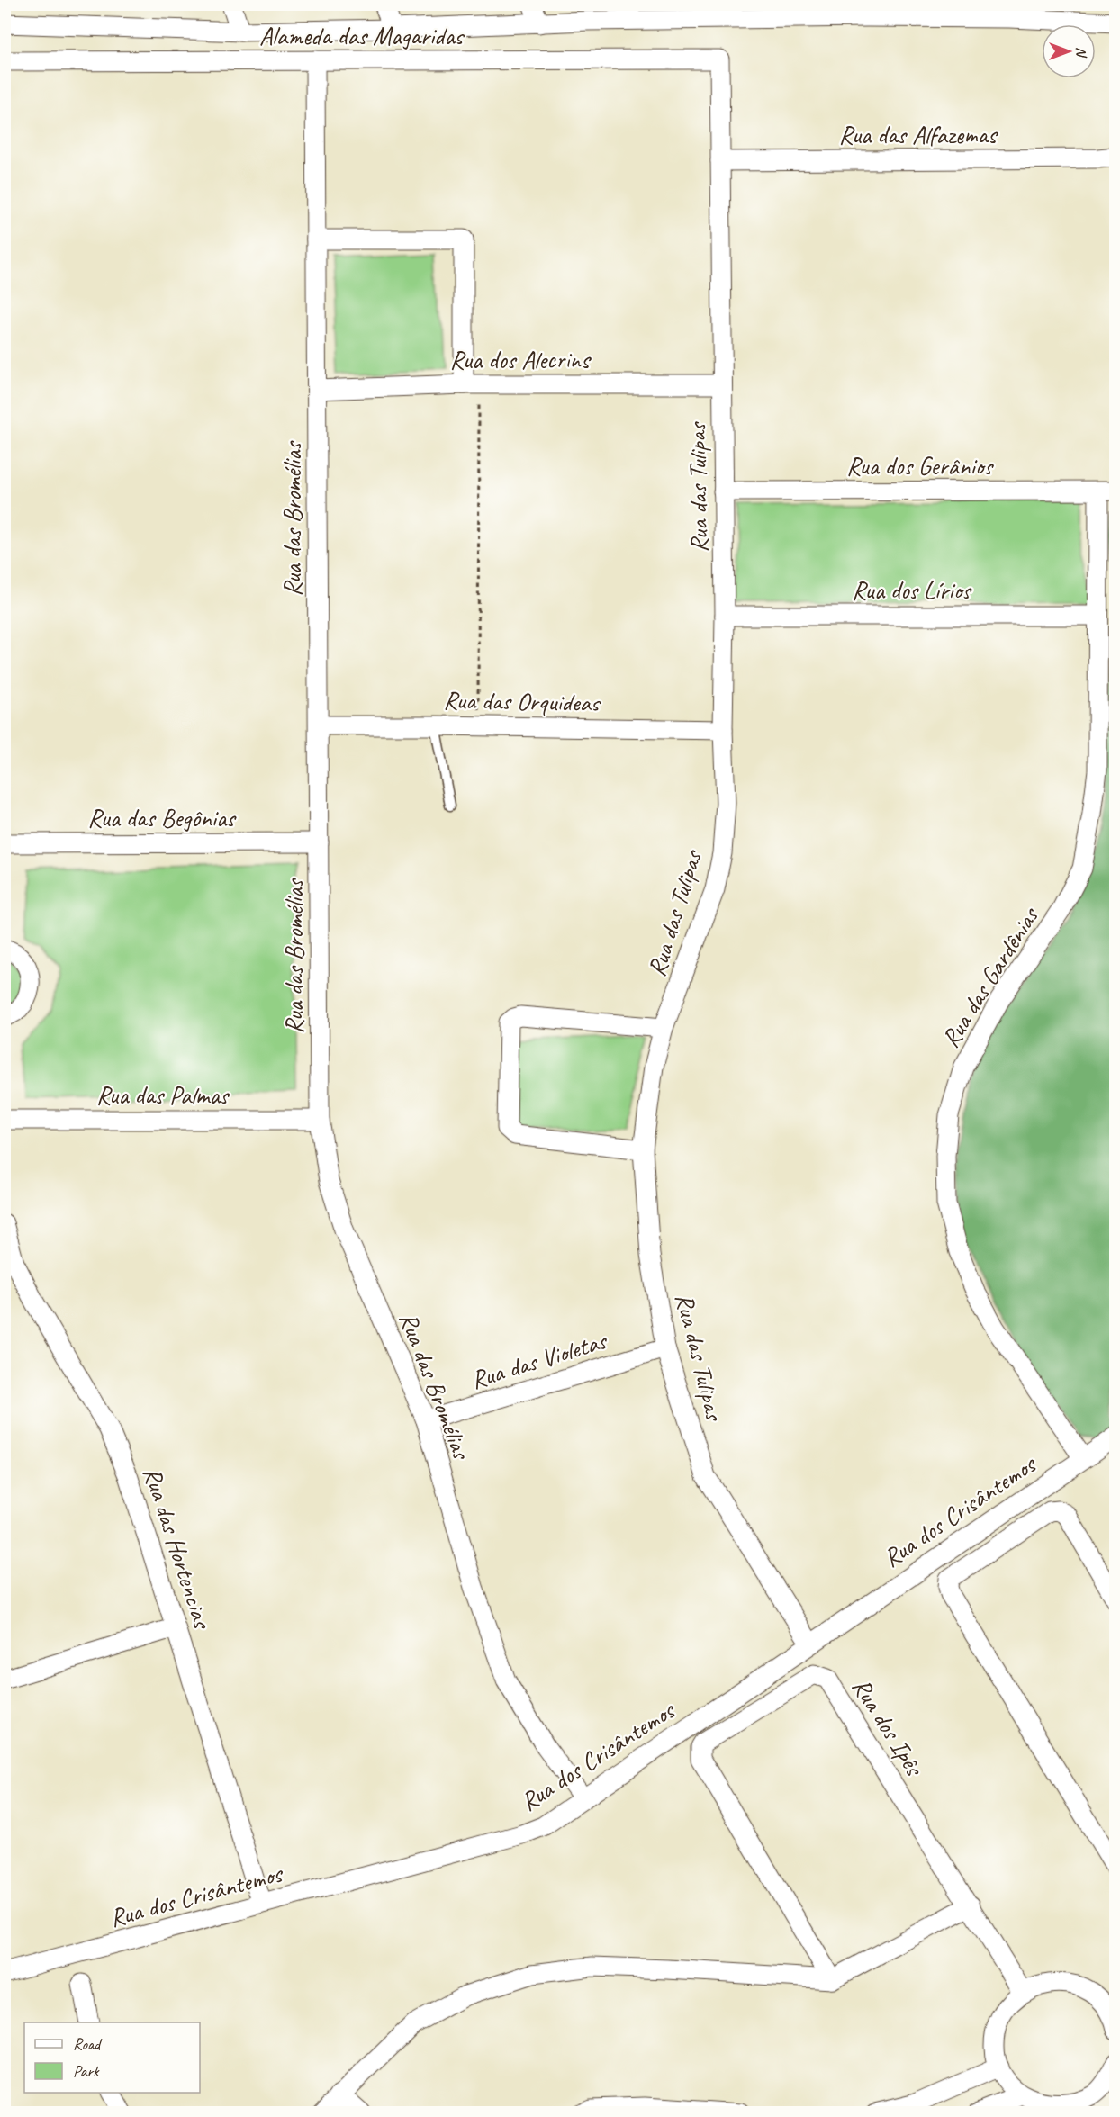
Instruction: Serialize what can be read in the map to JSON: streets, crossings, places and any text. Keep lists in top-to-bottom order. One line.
{"streets":{"street":["Alameda das Magaridas","Rua das Alfazemas","Rua dos Alecrins","Rua dos Gerânios","Rua das Tulipas","Rua das Bromélias","Rua dos Lírios","Rua das Orquideas","Rua das Begônias","Rua das Gardênias","Rua das Palmas","Rua das Violetas","Rua dos Crisântemos","Rua das Hortencias","Rua dos Ipês"]},"crossings":[["Alameda das Magaridas","Rua das Tulipas"],["Alameda das Magaridas","Rua das Bromélias"],["Rua das Alfazemas","Rua das Tulipas"],["Rua dos Alecrins","Rua das Tulipas"],["Rua dos Alecrins","Rua das Bromélias"],["Rua dos Gerânios","Rua das Tulipas"],["Rua dos Gerânios","Rua das Gardênias"],["Rua das Tulipas","Rua dos Lírios"],["Rua das Tulipas","Rua das Orquideas"],["Rua das Tulipas","Rua das Violetas"],["Rua das Tulipas","Rua dos Crisântemos"],["Rua das Bromélias","Rua das Orquideas"],["Rua das Bromélias","Rua das Begônias"],["Rua das Bromélias","Rua das Palmas"],["Rua das Bromélias","Rua das Violetas"],["Rua das Bromélias","Rua dos Crisântemos"],["Rua dos Lírios","Rua das Gardênias"],["Rua das Gardênias","Rua dos Crisântemos"],["Rua dos Crisântemos","Rua das Hortencias"]],"legend":["Road","Park"],"north":"right"}
